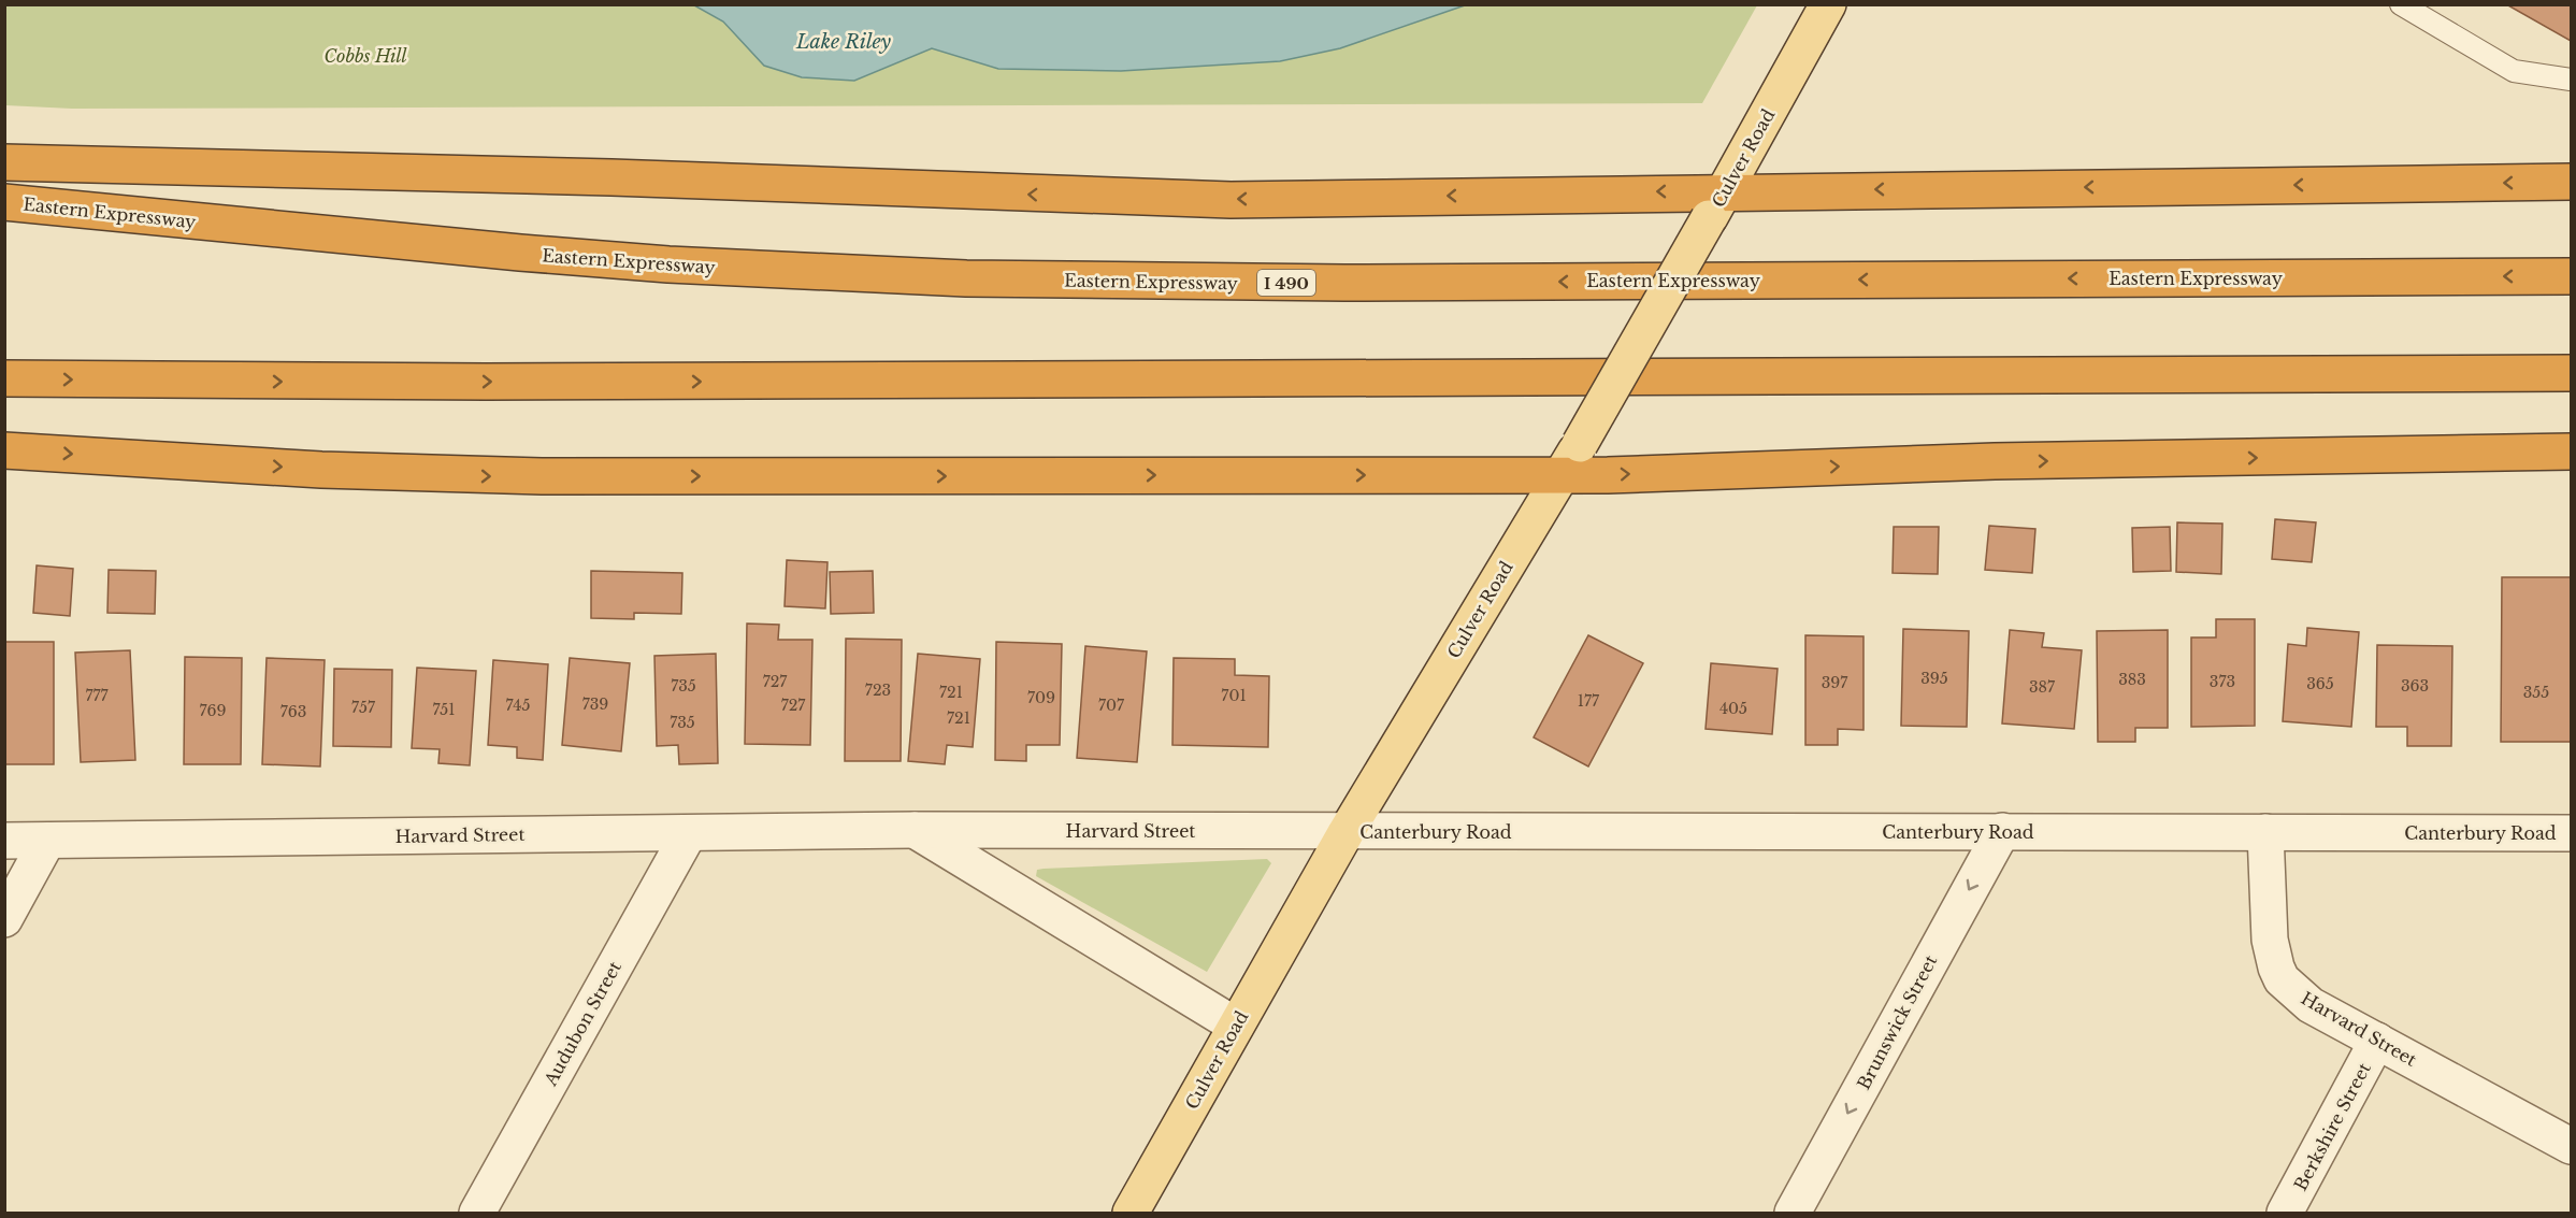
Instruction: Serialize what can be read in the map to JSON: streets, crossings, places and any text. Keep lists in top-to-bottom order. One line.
{"streets":{"highway":["Eastern Expressway","I 490"],"main road":["Culver Road"],"street":["Harvard Street","Canterbury Road","Brunswick Street","Audubon Street","Berkshire Street"]},"crossings":[["Culver Road","Harvard Street"],["Culver Road","Canterbury Road"],["Harvard Street","Canterbury Road"],["Harvard Street","Audubon Street"],["Harvard Street","Berkshire Street"],["Canterbury Road","Brunswick Street"]],"one_way":["Brunswick Street"],"water":["Lake Riley"],"parks":["Cobbs Hill"],"house_numbers":["395","383","727","373","397","365","735","363","387","723","721","355","777","701","709","177","739","745","727","707","757","405","751","769","763","721","735"]}
